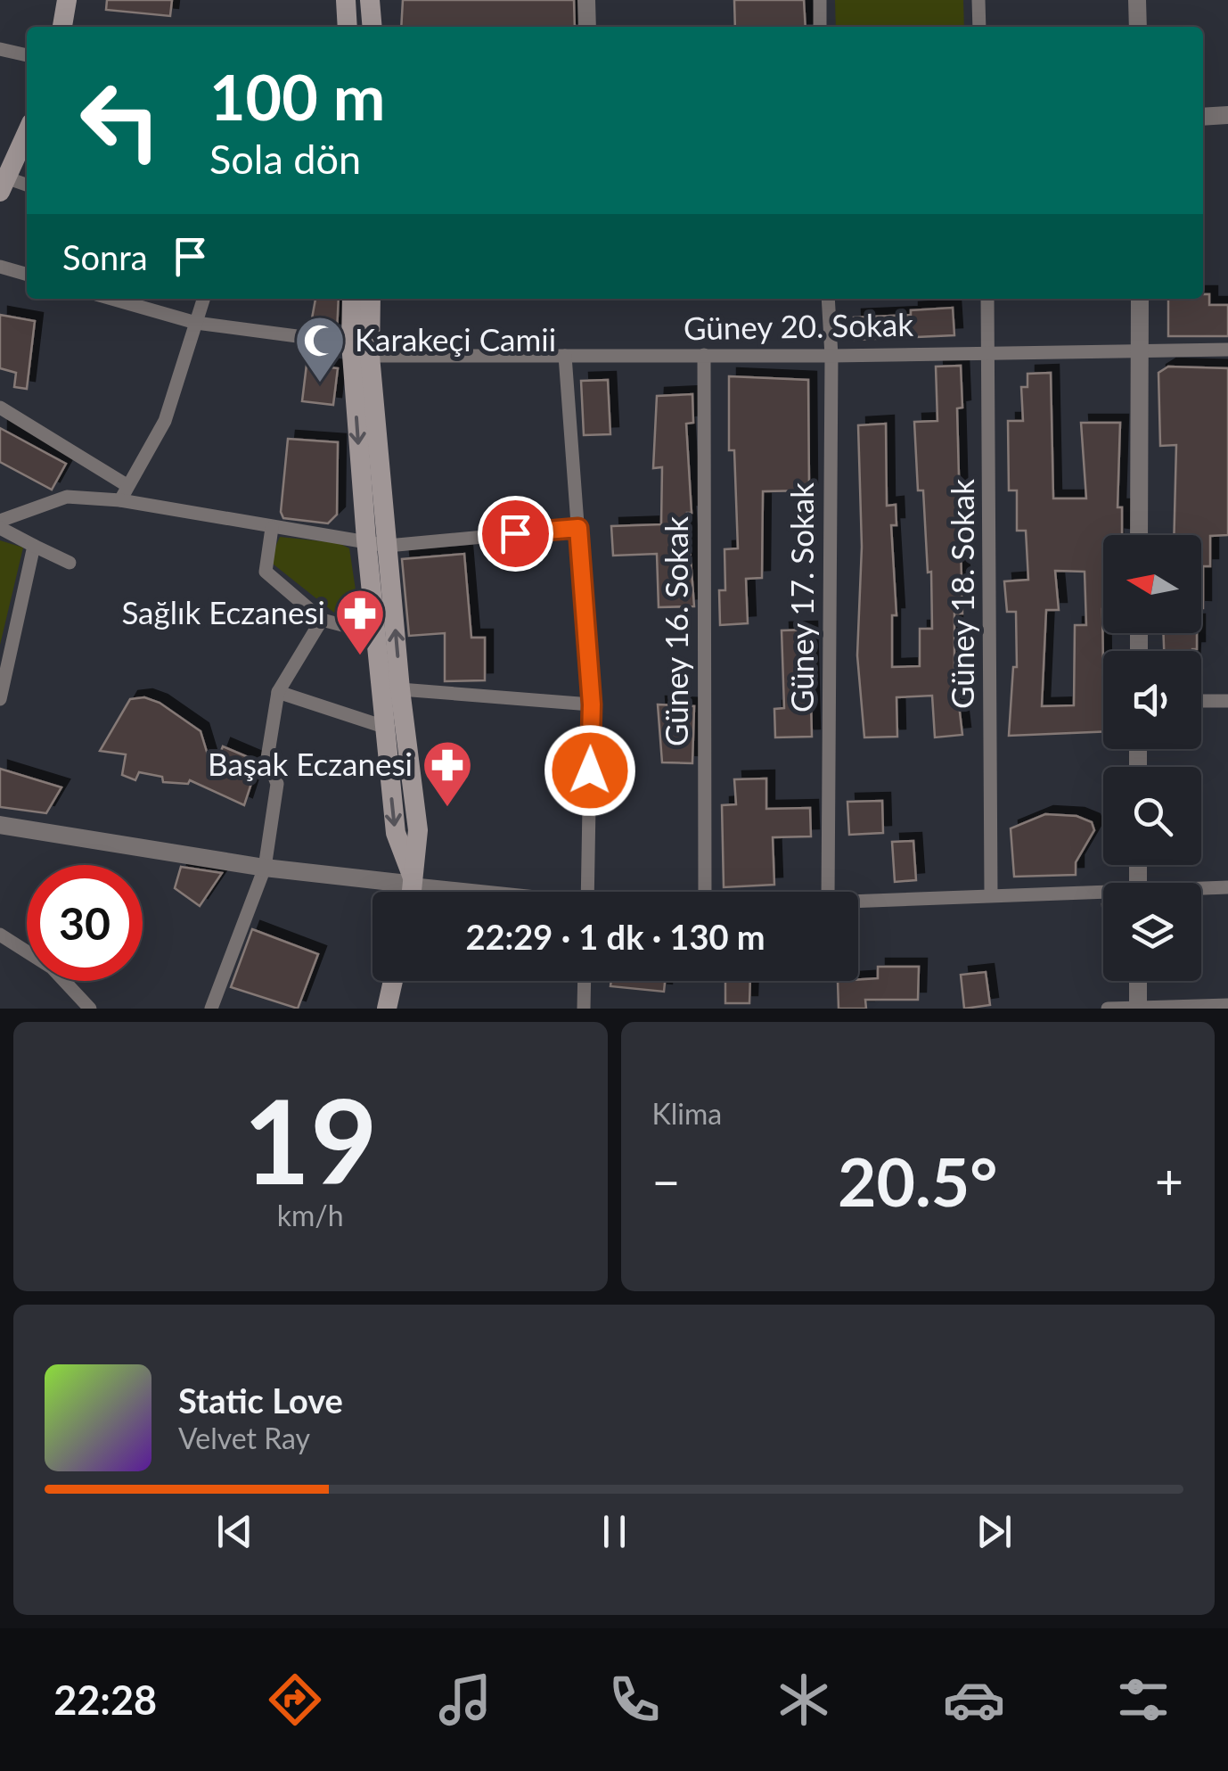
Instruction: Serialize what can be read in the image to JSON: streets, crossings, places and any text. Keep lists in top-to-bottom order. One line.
{"streets":{"street":["Güney 20. Sokak","Güney 18. Sokak","Güney 17. Sokak","Güney 16. Sokak"]},"crossings":[["Güney 20. Sokak","Güney 18. Sokak"],["Güney 20. Sokak","Güney 17. Sokak"],["Güney 20. Sokak","Güney 16. Sokak"]],"places":{"mosque":["Karakeçi Camii"],"pharmacy":["Sağlık Eczanesi","Başak Eczanesi"]},"north":"left","page":{"turn":["100 m","Sola dön"],"then":"Sonra","limit":"30","trip":"22:29 · 1 dk · 130 m","tile":[["19","km/h"],"Klima"],"heat":["−","20.5°","+"],"song":["Static Love","Velvet Ray"],"tabs":"22:28"}}
